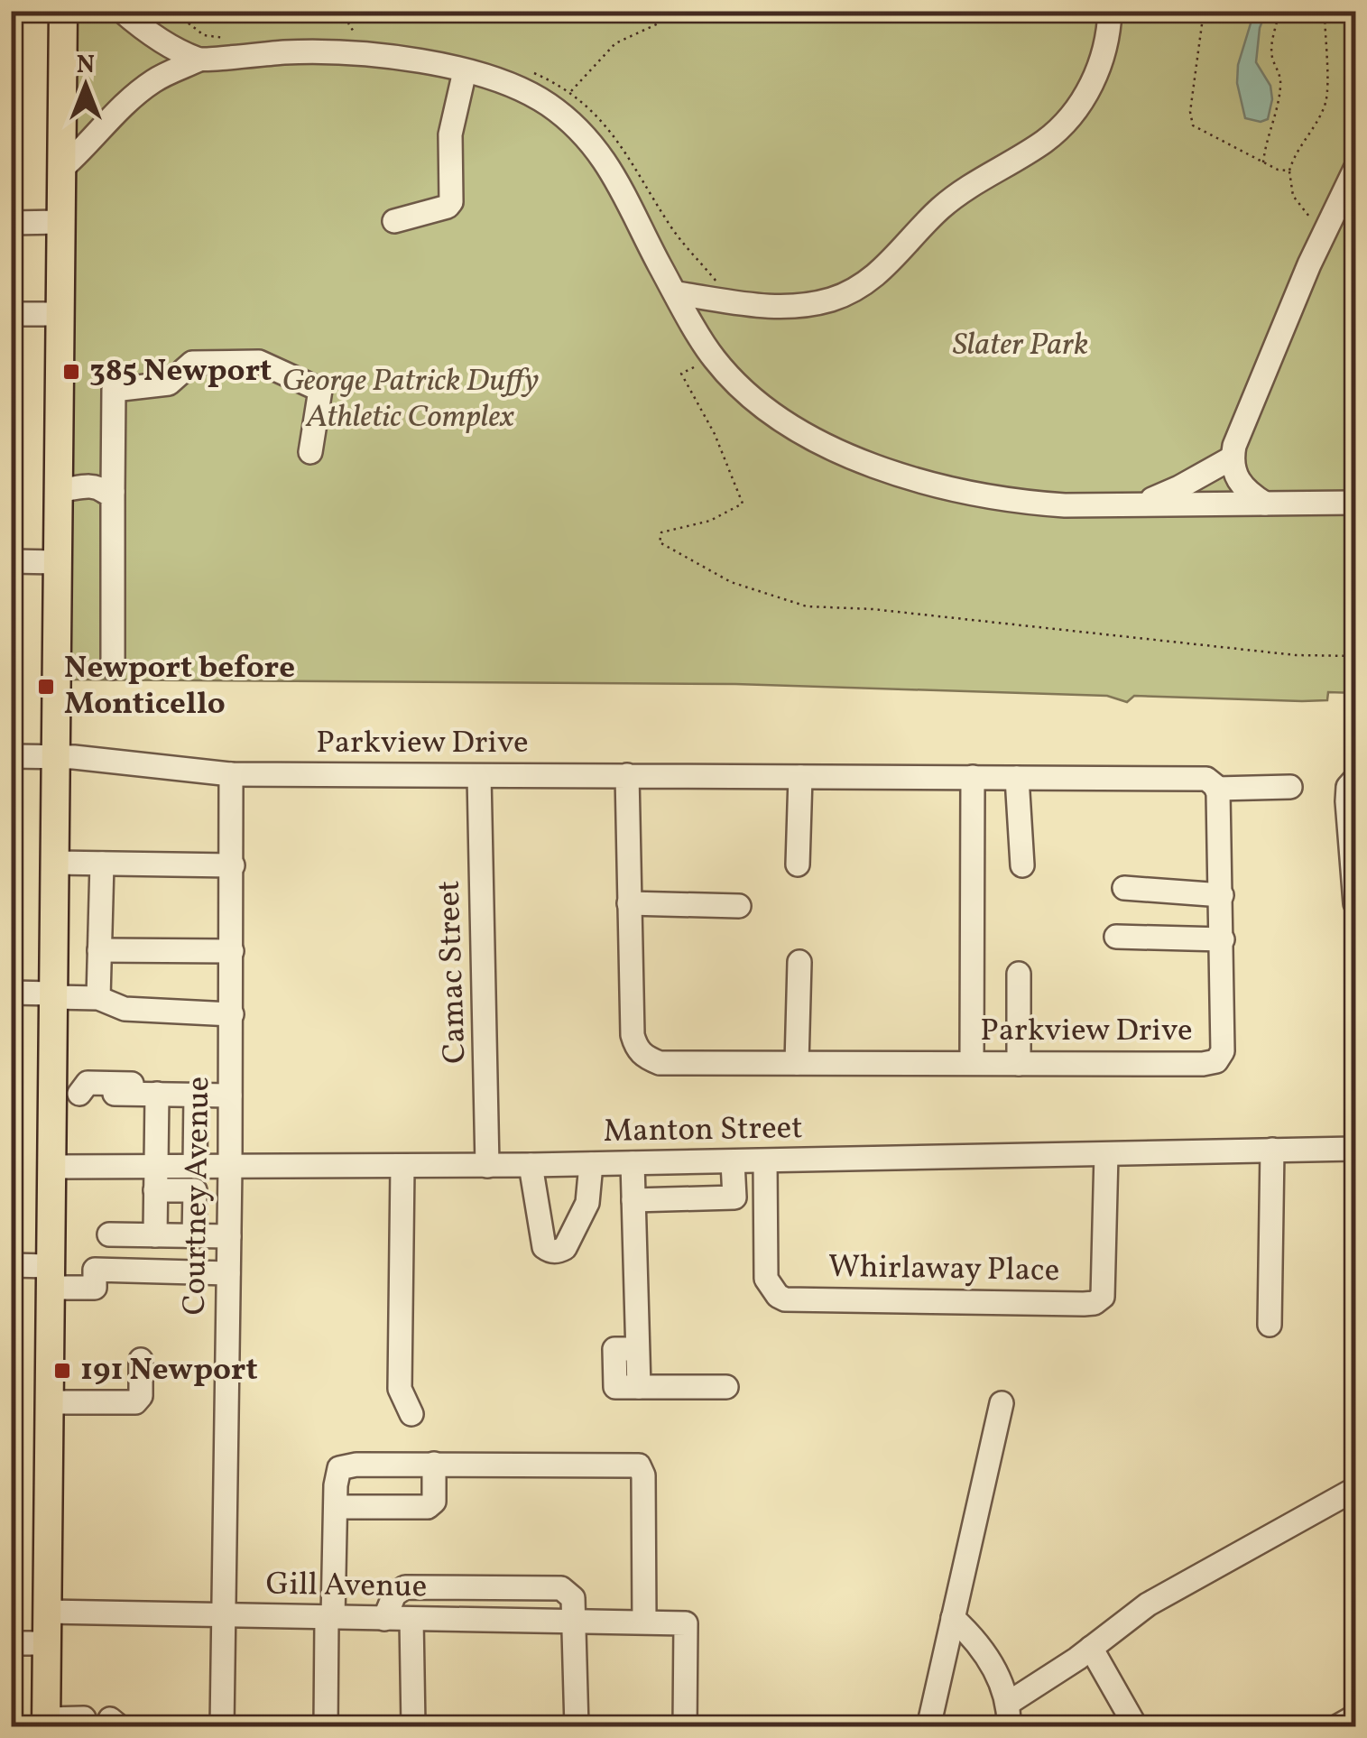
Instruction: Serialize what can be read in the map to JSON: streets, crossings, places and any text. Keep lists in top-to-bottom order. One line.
{"streets":{"street":["Parkview Drive","Camac Street","Manton Street","Courtney Avenue","Whirlaway Place","Gill Avenue"]},"crossings":[["Parkview Drive","Camac Street"],["Parkview Drive","Courtney Avenue"],["Camac Street","Manton Street"],["Manton Street","Courtney Avenue"],["Manton Street","Whirlaway Place"],["Courtney Avenue","Gill Avenue"]],"parks":["Slater Park","George Patrick Duffy Athletic Complex"],"places":{"transit":["385 Newport","Newport before Monticello","191 Newport"]},"north":"top"}
